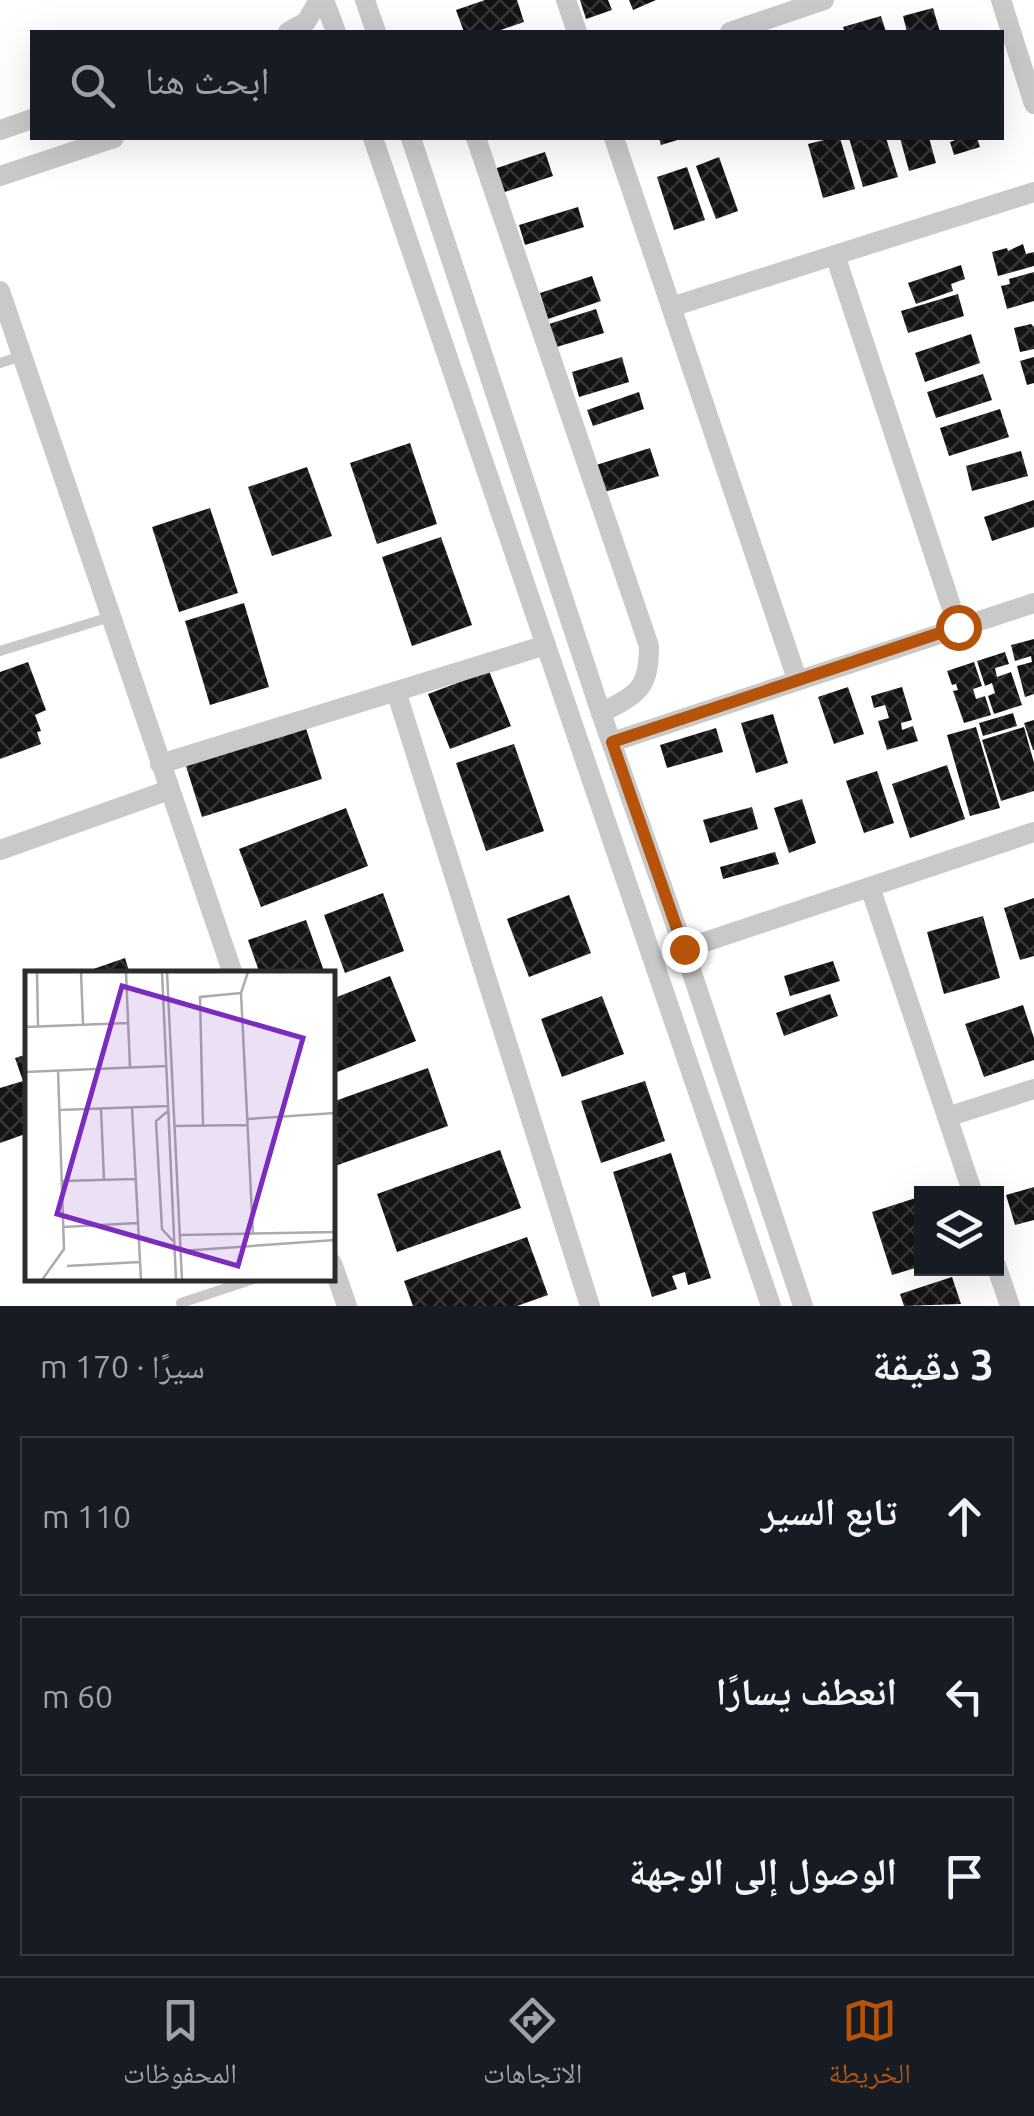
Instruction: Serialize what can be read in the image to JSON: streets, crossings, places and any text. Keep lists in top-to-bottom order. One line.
{"page":{"search":"ابحث هنا","heading":["3 دقيقة","سيرًا · 170 m"],"list":[["تابع السير","110 m"],["انعطف يسارًا","60 m"],"الوصول إلى الوجهة"],"nav":["الخريطة","الاتجاهات","المحفوظات"]}}
